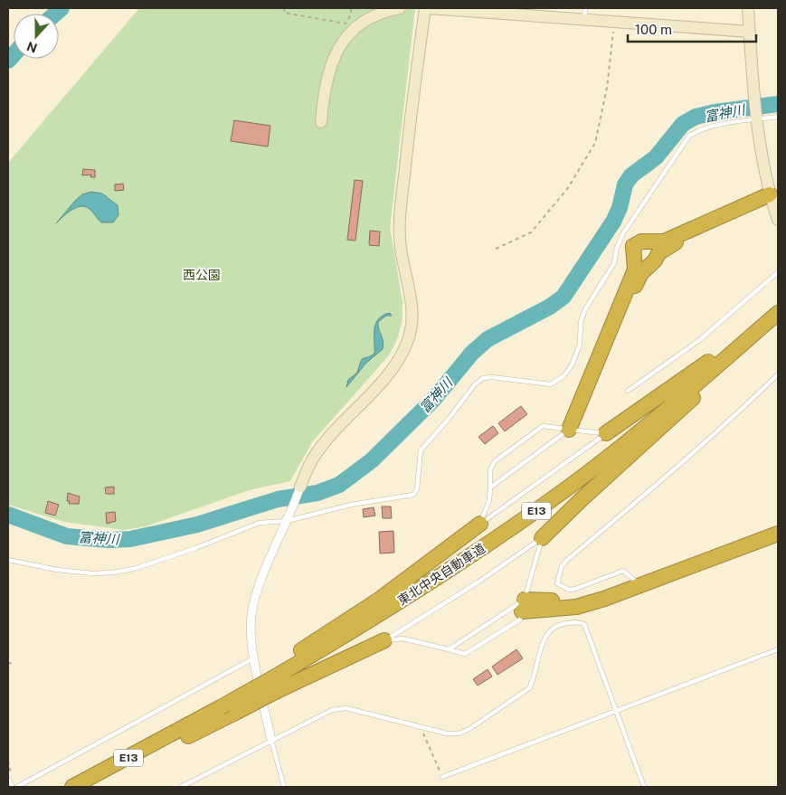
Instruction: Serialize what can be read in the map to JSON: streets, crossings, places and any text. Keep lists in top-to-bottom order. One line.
{"streets":{"highway":["E13","東北中央自動車道"]},"water":["富神川"],"parks":["西公園"],"scale_bar":"100 m","north":"bottom"}
